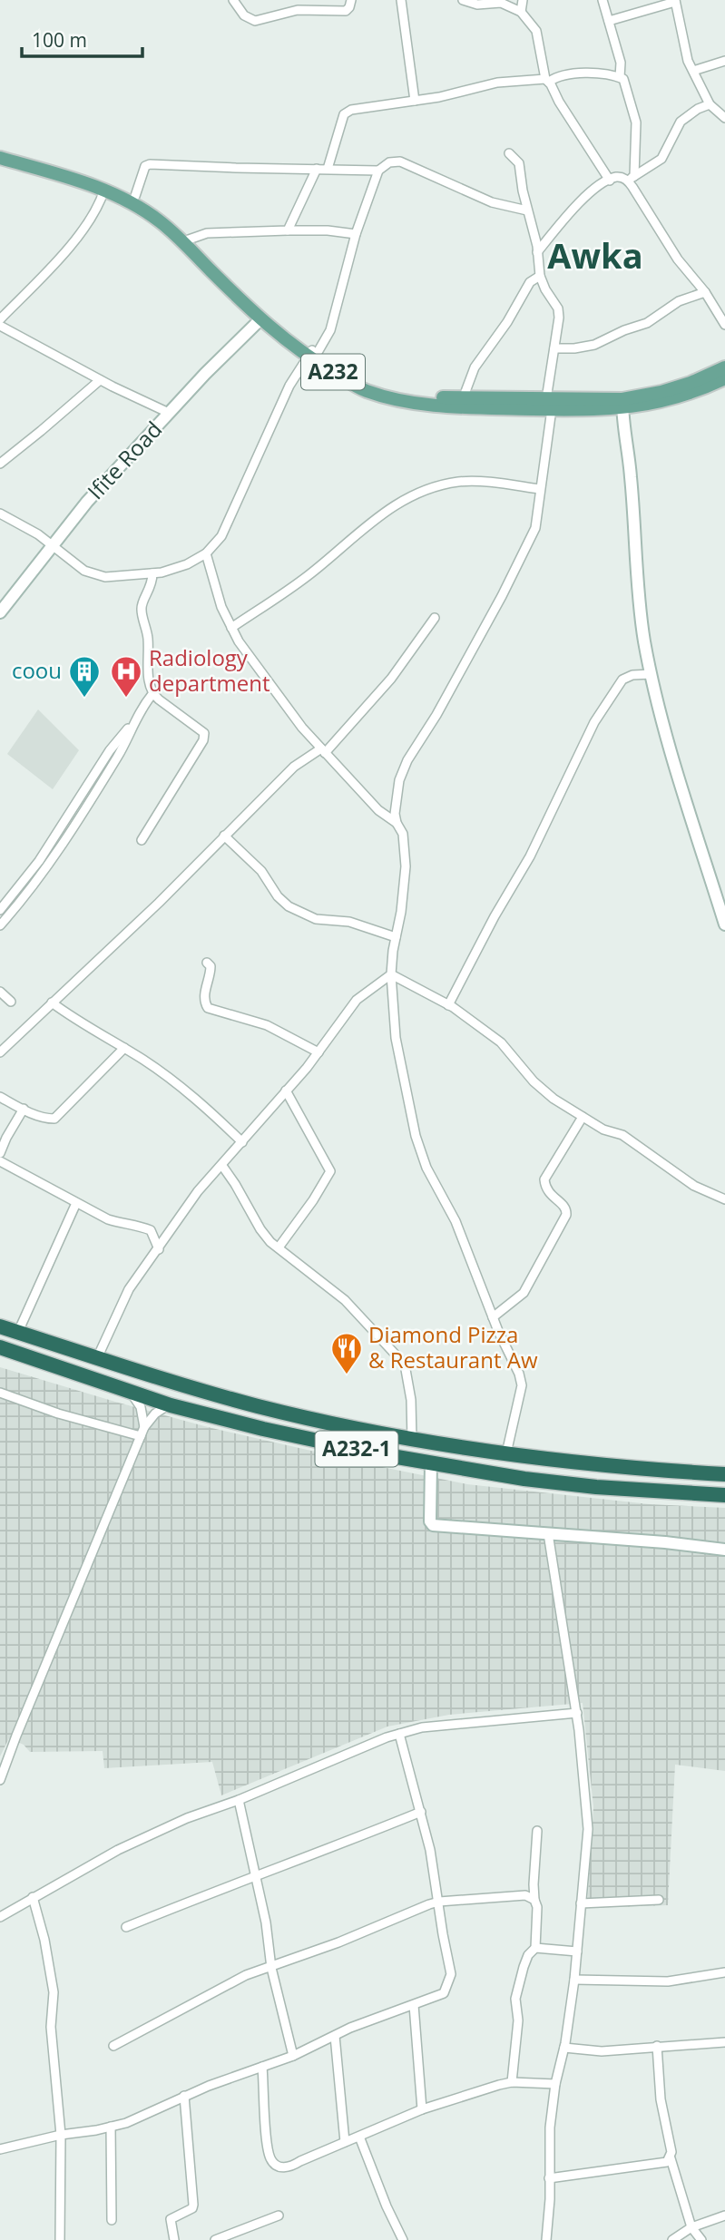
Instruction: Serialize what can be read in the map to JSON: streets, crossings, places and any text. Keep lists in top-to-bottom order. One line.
{"streets":{"highway":["A232-1"],"main road":["A232"],"street":["Ifite Road"]},"crossings":[["A232","Ifite Road"]],"districts":["Awka"],"places":{"building":["coou"],"hospital":["Radiology department"],"restaurant":["Diamond Pizza & Restaurant Aw"]},"scale_bar":"100 m"}
